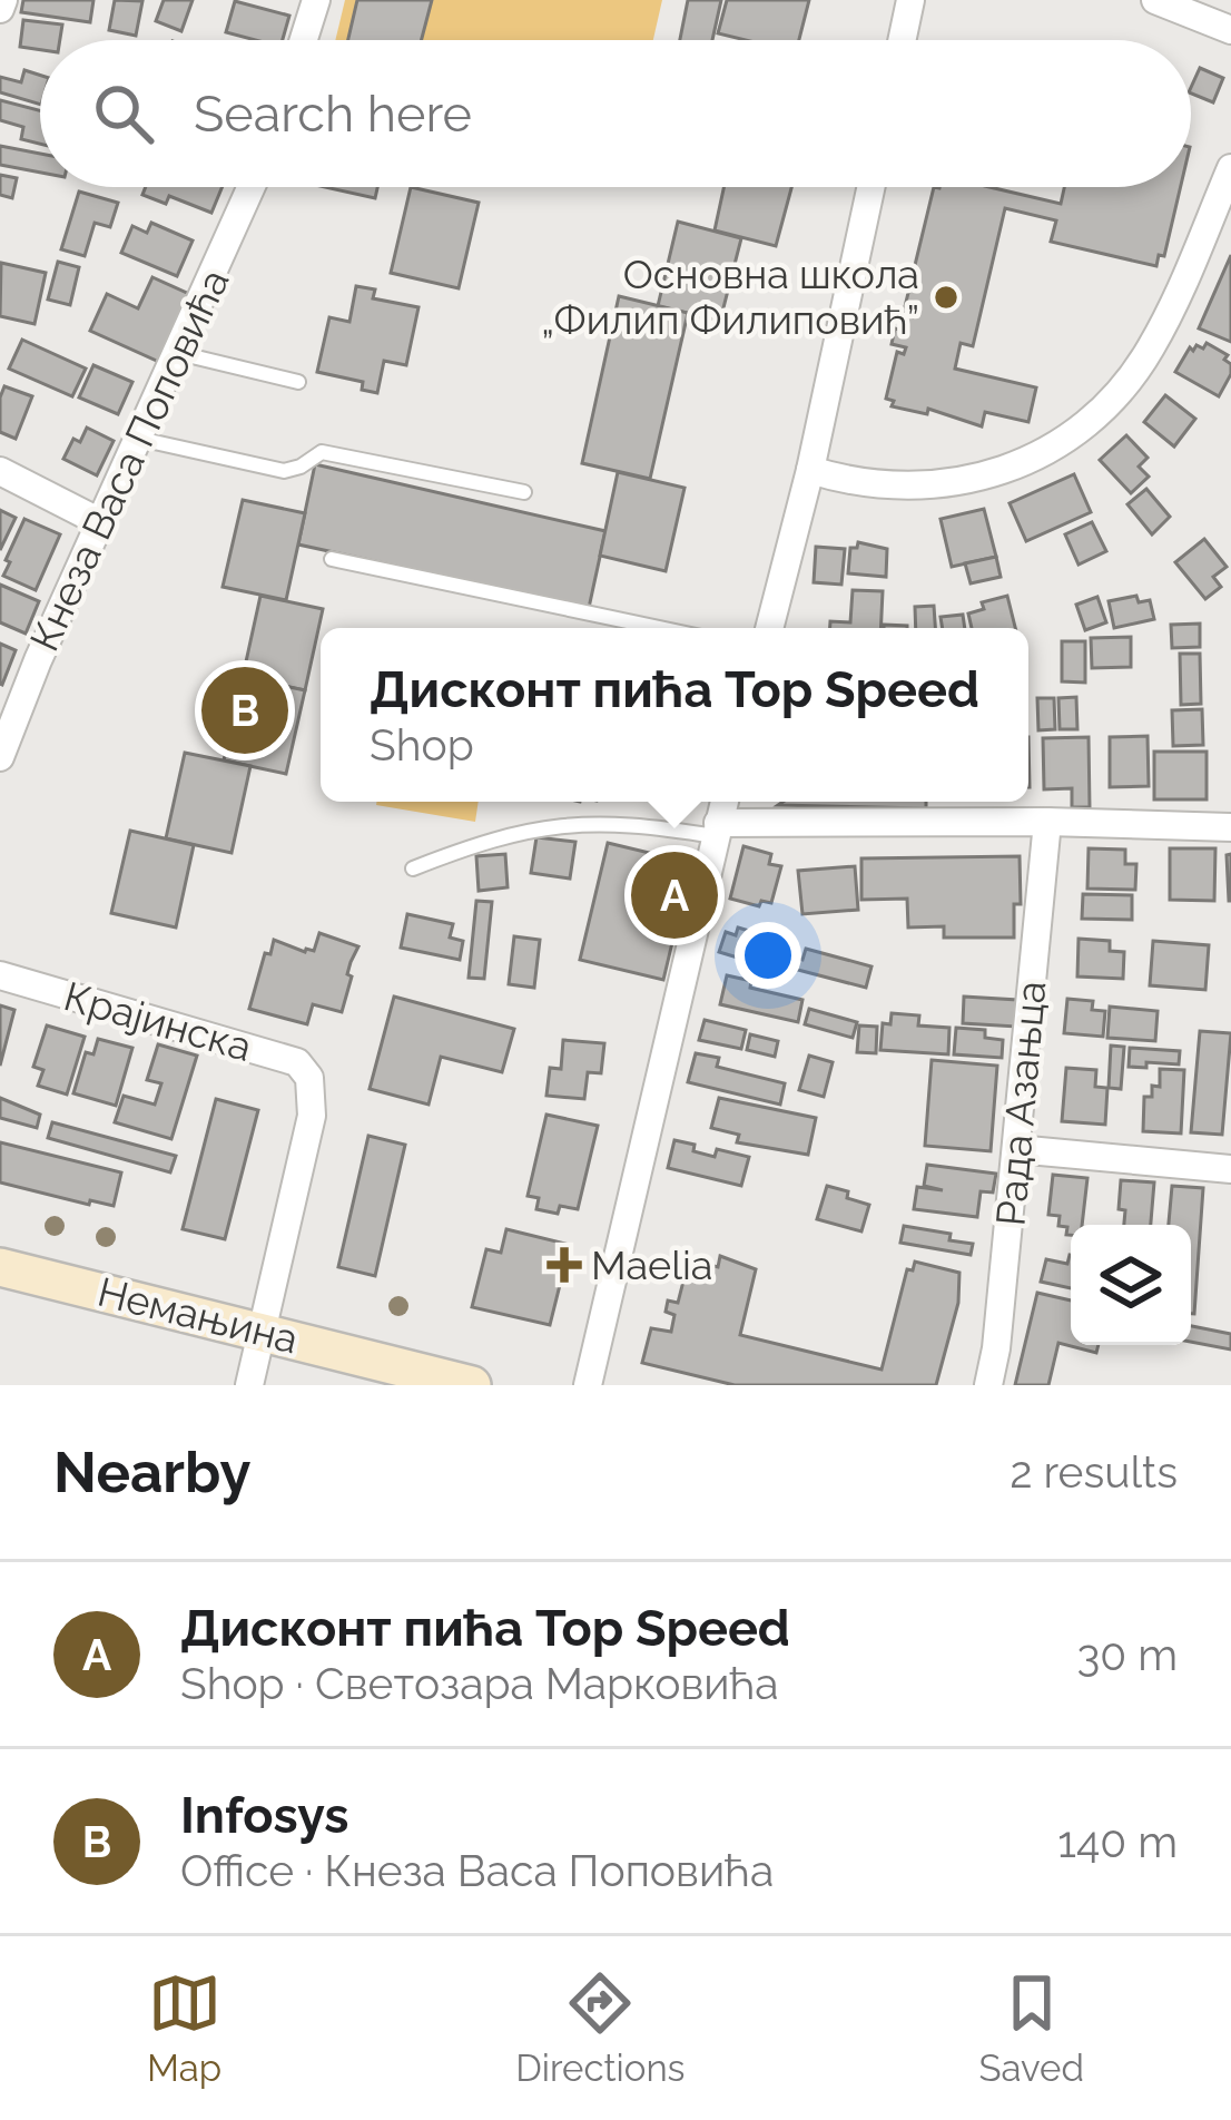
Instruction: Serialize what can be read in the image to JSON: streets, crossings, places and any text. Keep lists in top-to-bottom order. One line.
{"streets":{"street":["Кнеза Васа Поповића","Крајинска","Рада Азањца","Немањина"]},"crossings":[["Крајинска","Немањина"]],"places":{"other":["Основна школа „Филип Филиповић”"],"health":["Maelia"]},"page":{"search":"Search here","popup":["Дисконт пића Top Speed","Shop"],"pins":["B","A"],"heading":["Nearby","2 results"],"list":[{"mark":"A","name":"Дисконт пића Top Speed","note":"Shop · Светозара Марковића","value":"30 m"},{"mark":"B","name":"Infosys","note":"Office · Кнеза Васа Поповића","value":"140 m"}],"nav":["Map","Directions","Saved"]}}
